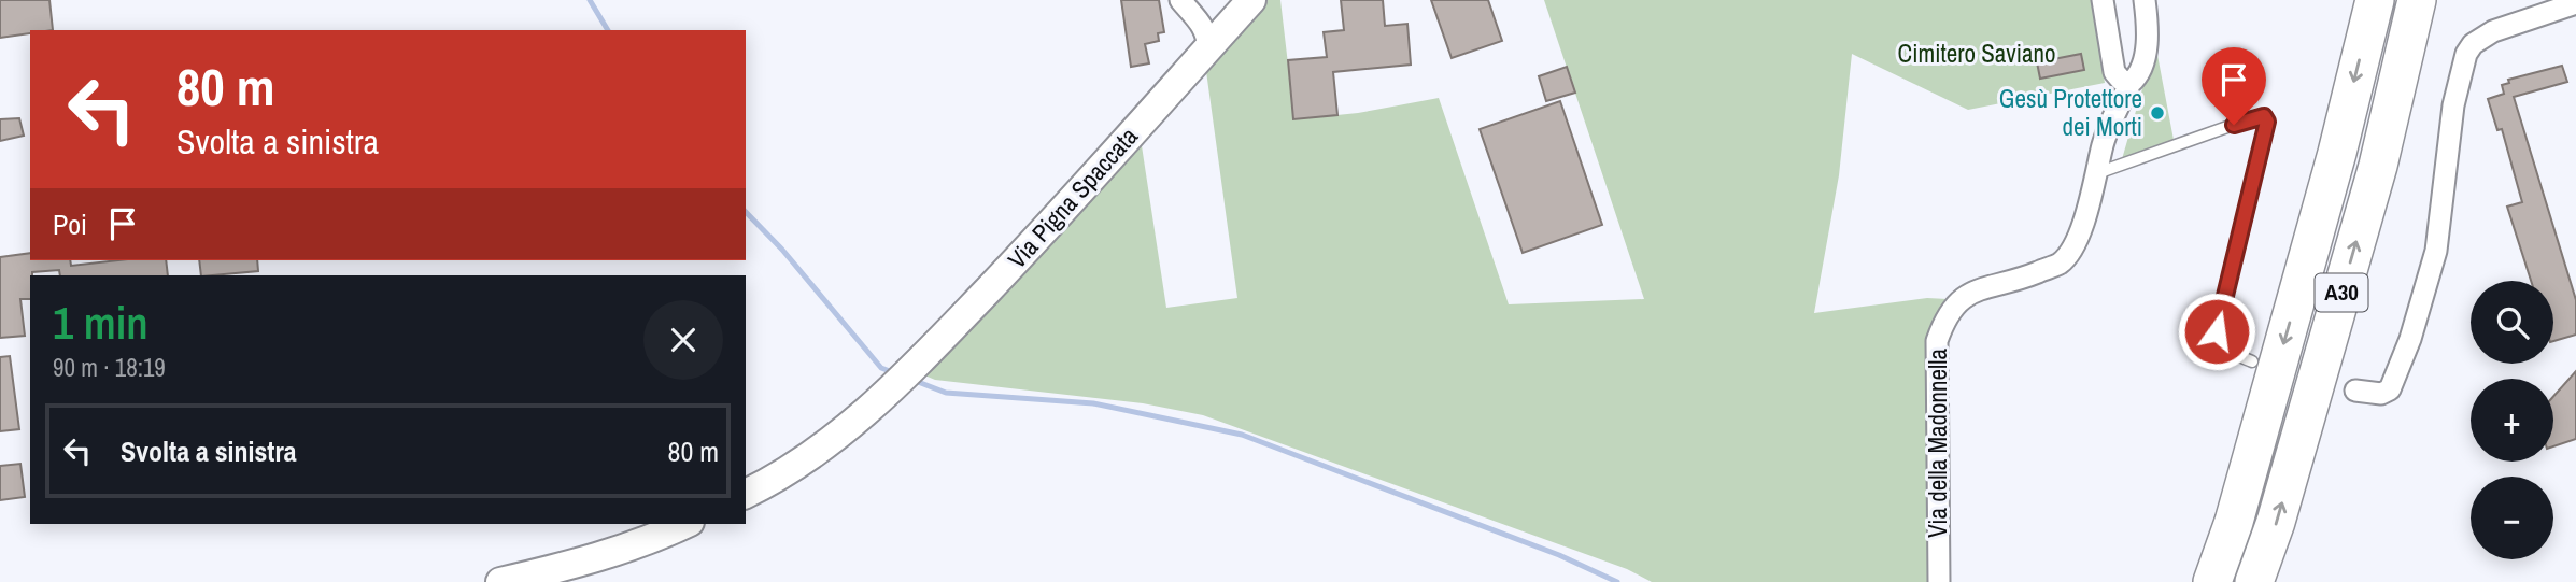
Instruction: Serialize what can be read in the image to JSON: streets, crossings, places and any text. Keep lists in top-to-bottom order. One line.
{"streets":{"highway":["A30"],"main road":["Via Pigna Spaccata"],"street":["Via della Madonnella"]},"parks":["Cimitero Saviano"],"places":["Gesù Protettore dei Morti"],"page":{"turn":["80 m","Svolta a sinistra"],"then":"Poi","heading":["1 min","90 m · 18:19"],"map_buttons":["+","−"],"list":[{"name":"Svolta a sinistra","value":"80 m"}]}}
